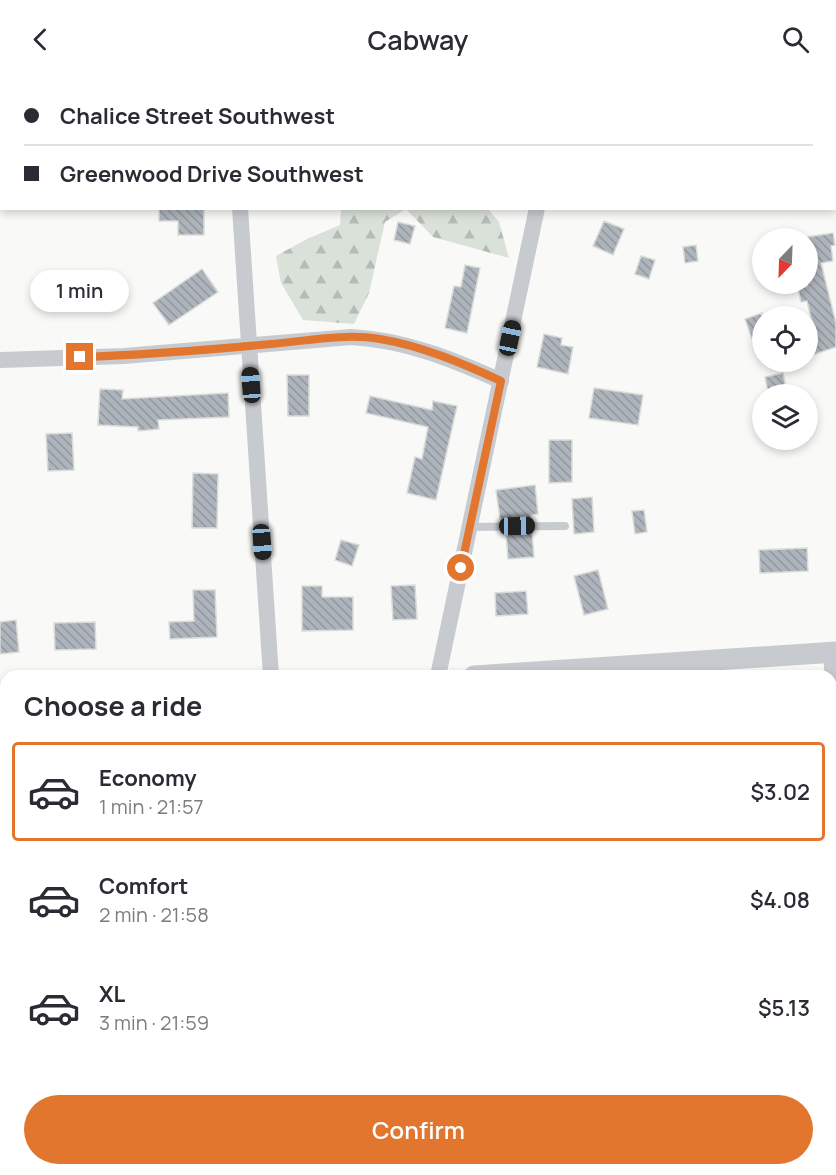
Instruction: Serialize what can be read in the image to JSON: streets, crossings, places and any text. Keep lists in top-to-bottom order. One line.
{"north":"bottom left","page":{"header":"Cabway","banner":["Chalice Street Southwest","Greenwood Drive Southwest"],"bubble":"1 min","heading":"Choose a ride","list":[{"name":"Economy","note":"1 min · 21:57","value":"$3.02"},{"name":"Comfort","note":"2 min · 21:58","value":"$4.08"},{"name":"XL","note":"3 min · 21:59","value":"$5.13"}],"buttons":"Confirm"}}
